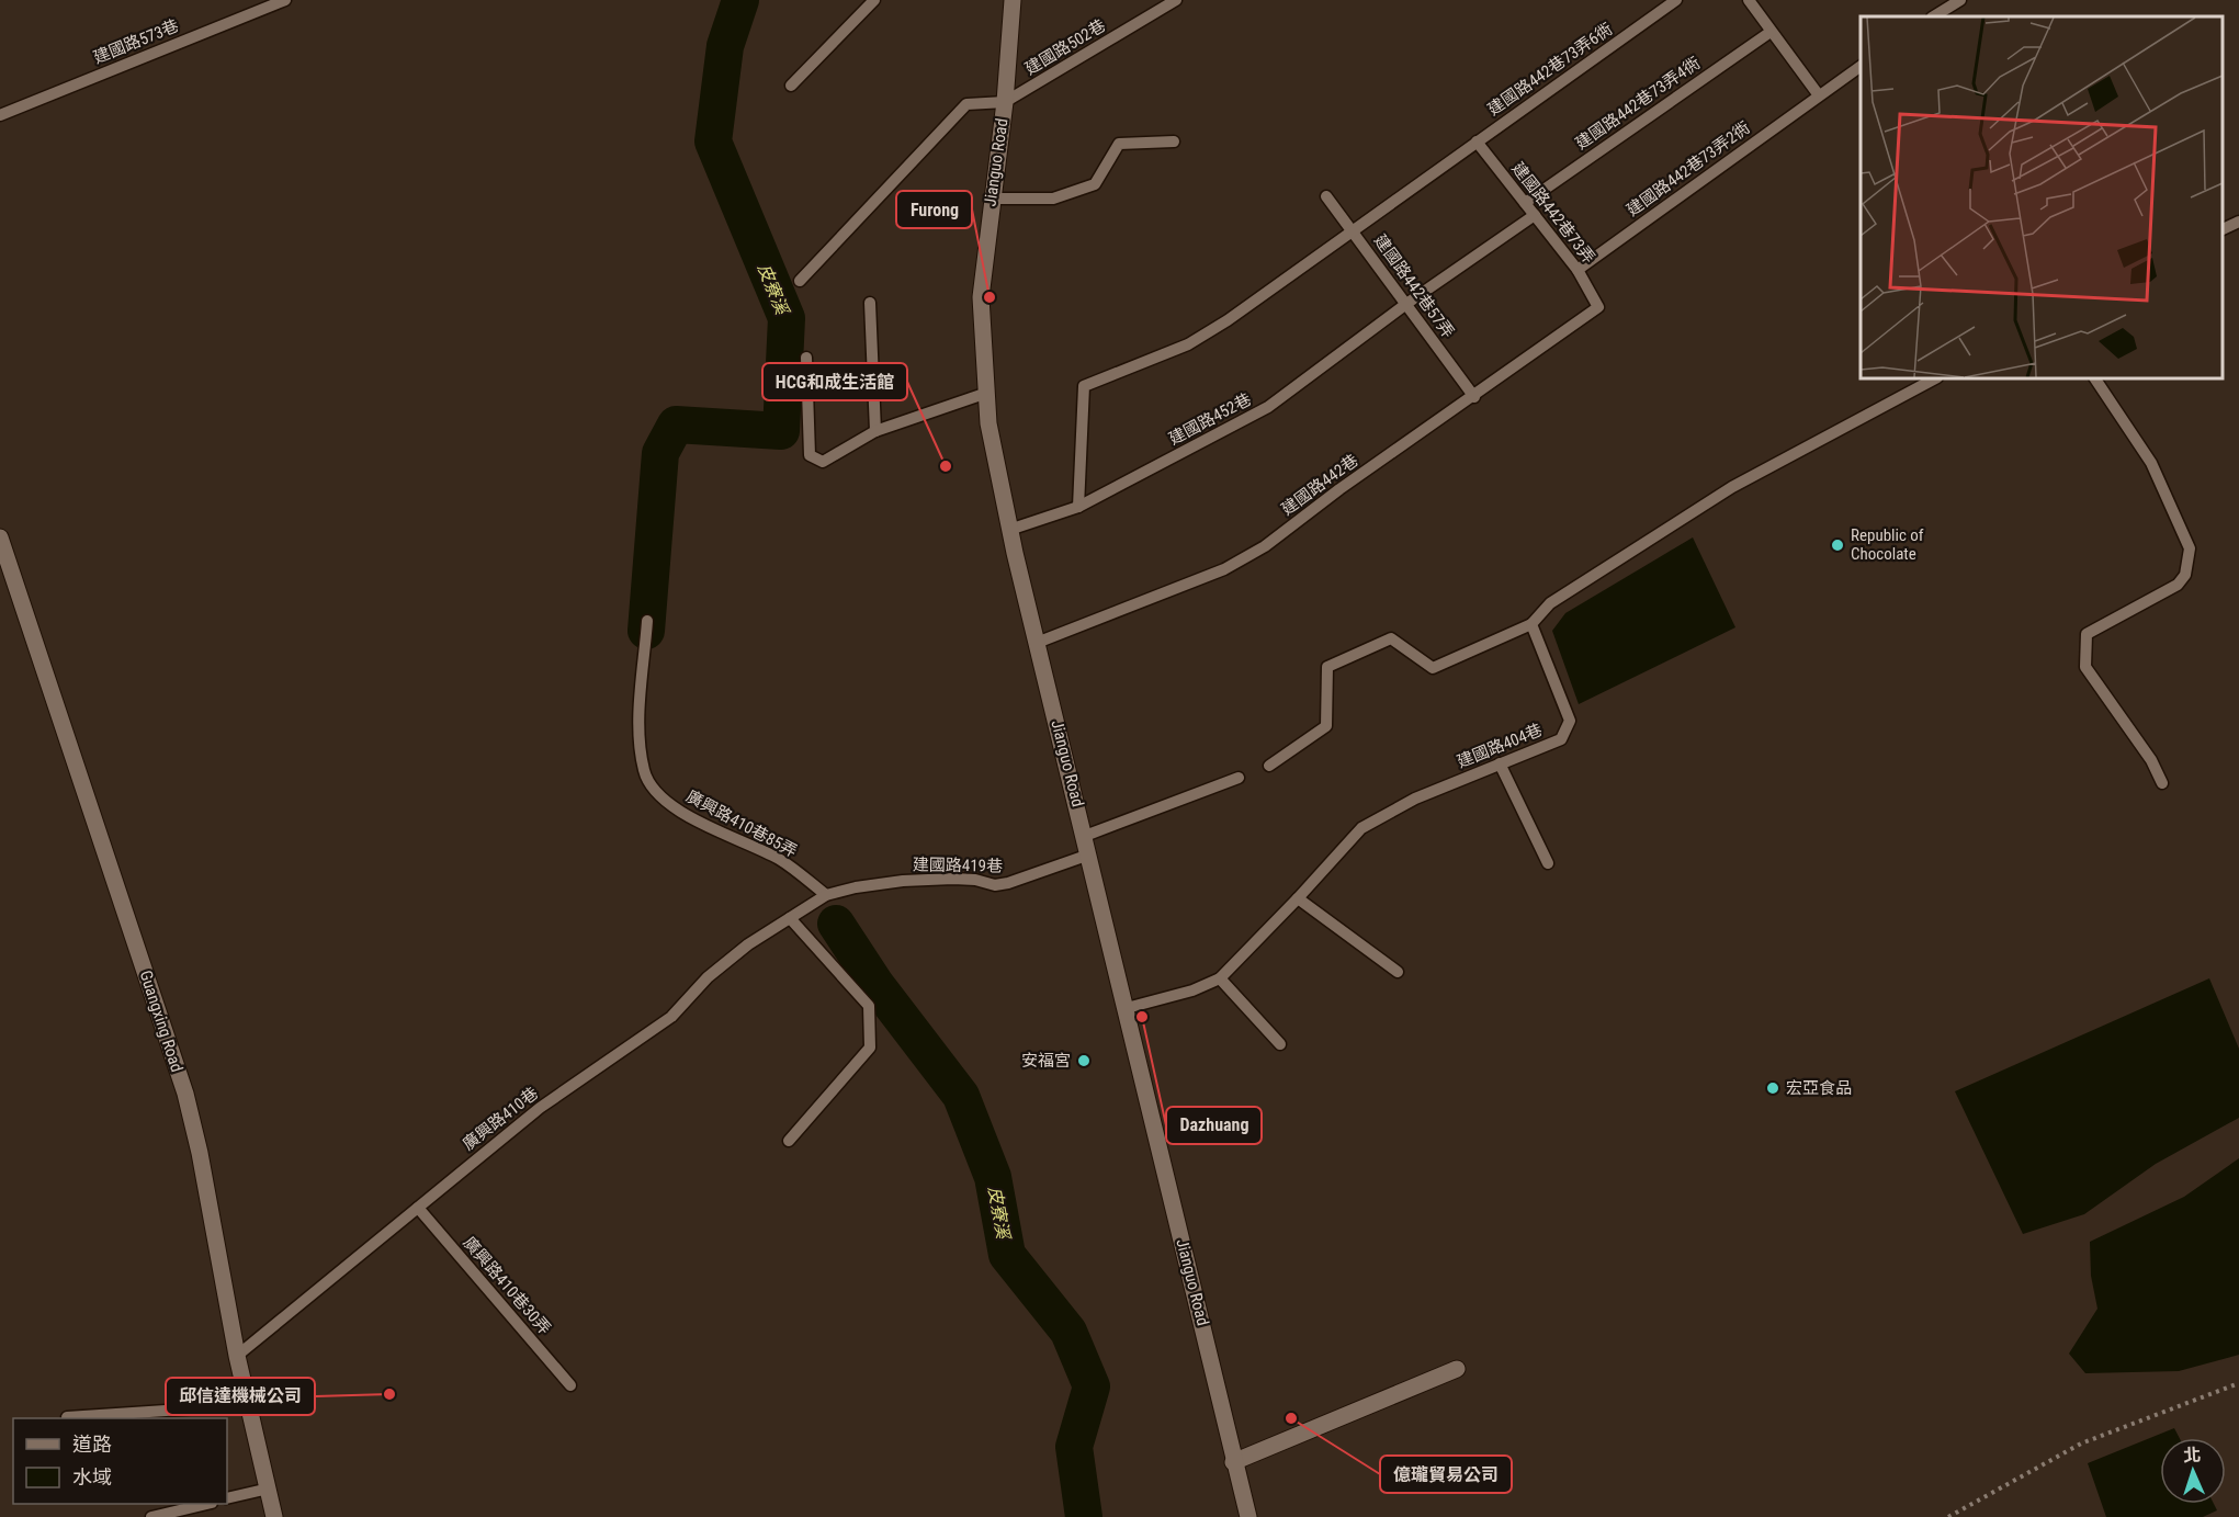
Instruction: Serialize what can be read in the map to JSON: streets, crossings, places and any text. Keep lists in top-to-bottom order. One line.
{"streets":{"street":["Jianguo Road","Guangxing Road"],"lane":["建國路573巷","建國路502巷","建國路442巷73弄6衖","建國路442巷73弄4衖","建國路442巷73弄2衖","建國路442巷73弄","建國路442巷57弄","建國路452巷","建國路442巷","建國路404巷","廣興路410巷85弄","建國路419巷","廣興路410巷","廣興路410巷30弄"]},"crossings":[["建國路502巷","Jianguo Road"],["建國路442巷73弄6衖","建國路442巷73弄"],["建國路442巷73弄6衖","建國路442巷57弄"],["建國路442巷73弄6衖","建國路452巷"],["建國路442巷73弄4衖","建國路442巷73弄"],["Jianguo Road","建國路452巷"],["Jianguo Road","建國路442巷"],["Jianguo Road","建國路404巷"],["Jianguo Road","建國路419巷"],["建國路442巷73弄2衖","建國路442巷73弄"],["建國路442巷73弄","建國路452巷"],["建國路442巷73弄","建國路442巷"],["建國路442巷57弄","建國路452巷"],["建國路442巷57弄","建國路442巷"],["廣興路410巷85弄","建國路419巷"],["建國路419巷","廣興路410巷"],["Guangxing Road","廣興路410巷"],["廣興路410巷","廣興路410巷30弄"]],"water":["皮寮溪"],"places":["Furong","HCG和成生活館","Republic of Chocolate","Dazhuang","安福宮","宏亞食品","邱信達機械公司","億瓏貿易公司"],"legend":["道路","水域"],"north":"top"}
